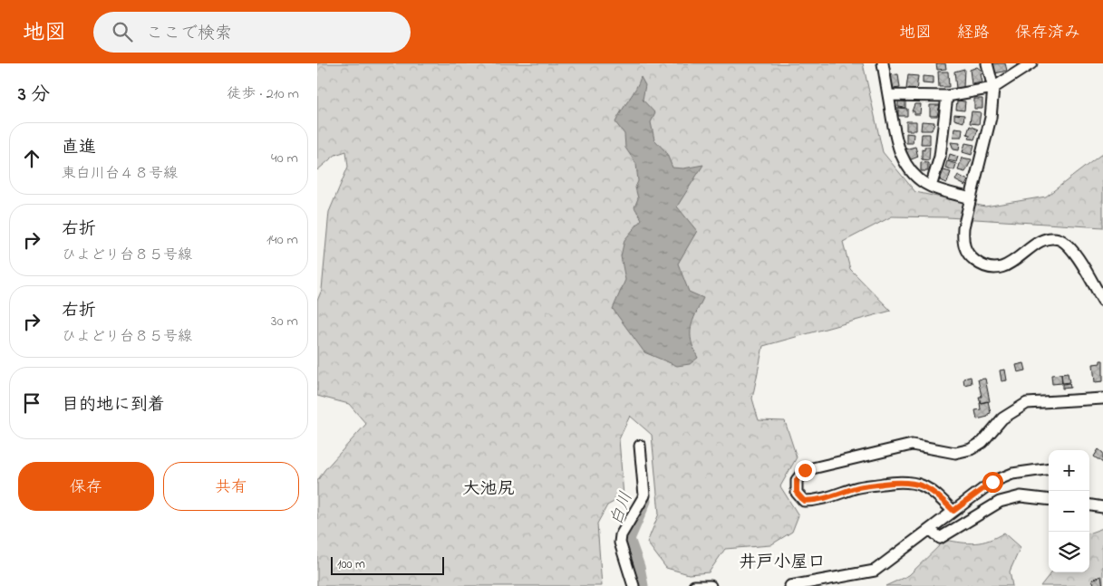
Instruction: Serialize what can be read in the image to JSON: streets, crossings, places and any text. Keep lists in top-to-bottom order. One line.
{"districts":["大池尻","井戸小屋口"],"water":["白川"],"scale_bar":"100 m","page":{"header":"地図","search":"ここで検索","nav":["地図","経路","保存済み"],"heading":["3 分","徒歩 · 210 m"],"list":[["直進","東白川台４８号線","40 m"],["右折","ひよどり台８５号線","140 m"],["右折","ひよどり台８５号線","30 m"],"目的地に到着"],"buttons":["保存","共有"],"map_buttons":["+","−"],"scale":"100 m"}}
